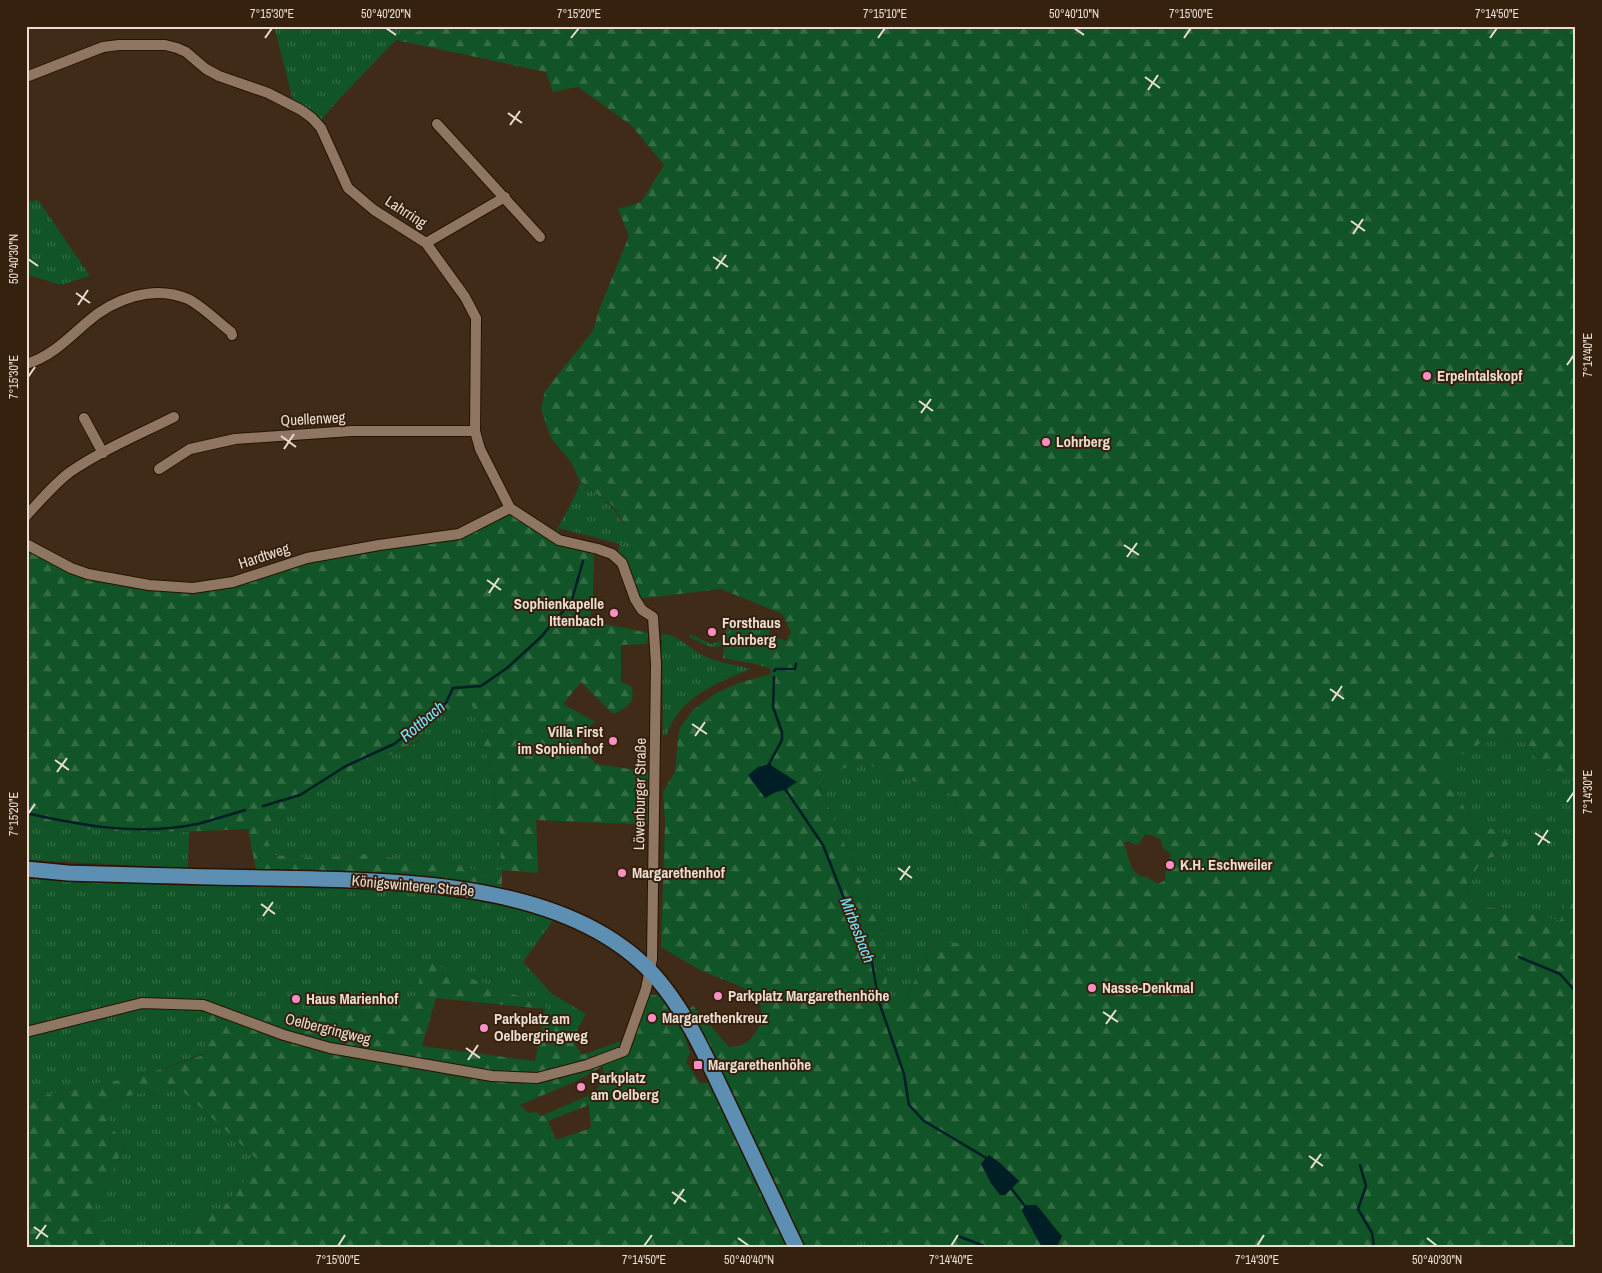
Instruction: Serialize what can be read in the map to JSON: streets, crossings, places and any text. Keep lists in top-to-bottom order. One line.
{"streets":{"main road":["Königswinterer Straße"],"street":["Lahrring","Quellenweg","Hardtweg","Löwenburger Straße","Oelbergringweg"]},"crossings":[["Lahrring","Quellenweg"],["Lahrring","Hardtweg"],["Lahrring","Löwenburger Straße"],["Löwenburger Straße","Königswinterer Straße"],["Löwenburger Straße","Oelbergringweg"]],"water":["Rottbach","Mirbesbach"],"places":{"other":["Erpelntalskopf","Lohrberg","Sophienkapelle Ittenbach","Forsthaus Lohrberg","Villa First im Sophienhof","K.H. Eschweiler","Margarethenhof","Nasse-Denkmal","Parkplatz Margarethenhöhe","Haus Marienhof","Margarethenkreuz","Parkplatz am Oelbergringweg","Parkplatz am Oelberg"],"transit":["Margarethenhöhe"]},"coordinates":["7°15'30\"E","50°40'20\"N","7°15'20\"E","7°15'10\"E","50°40'10\"N","7°15'00\"E","7°14'50\"E","50°40'30\"N","7°14'40\"E","7°14'30\"E","50°40'40\"N"]}
